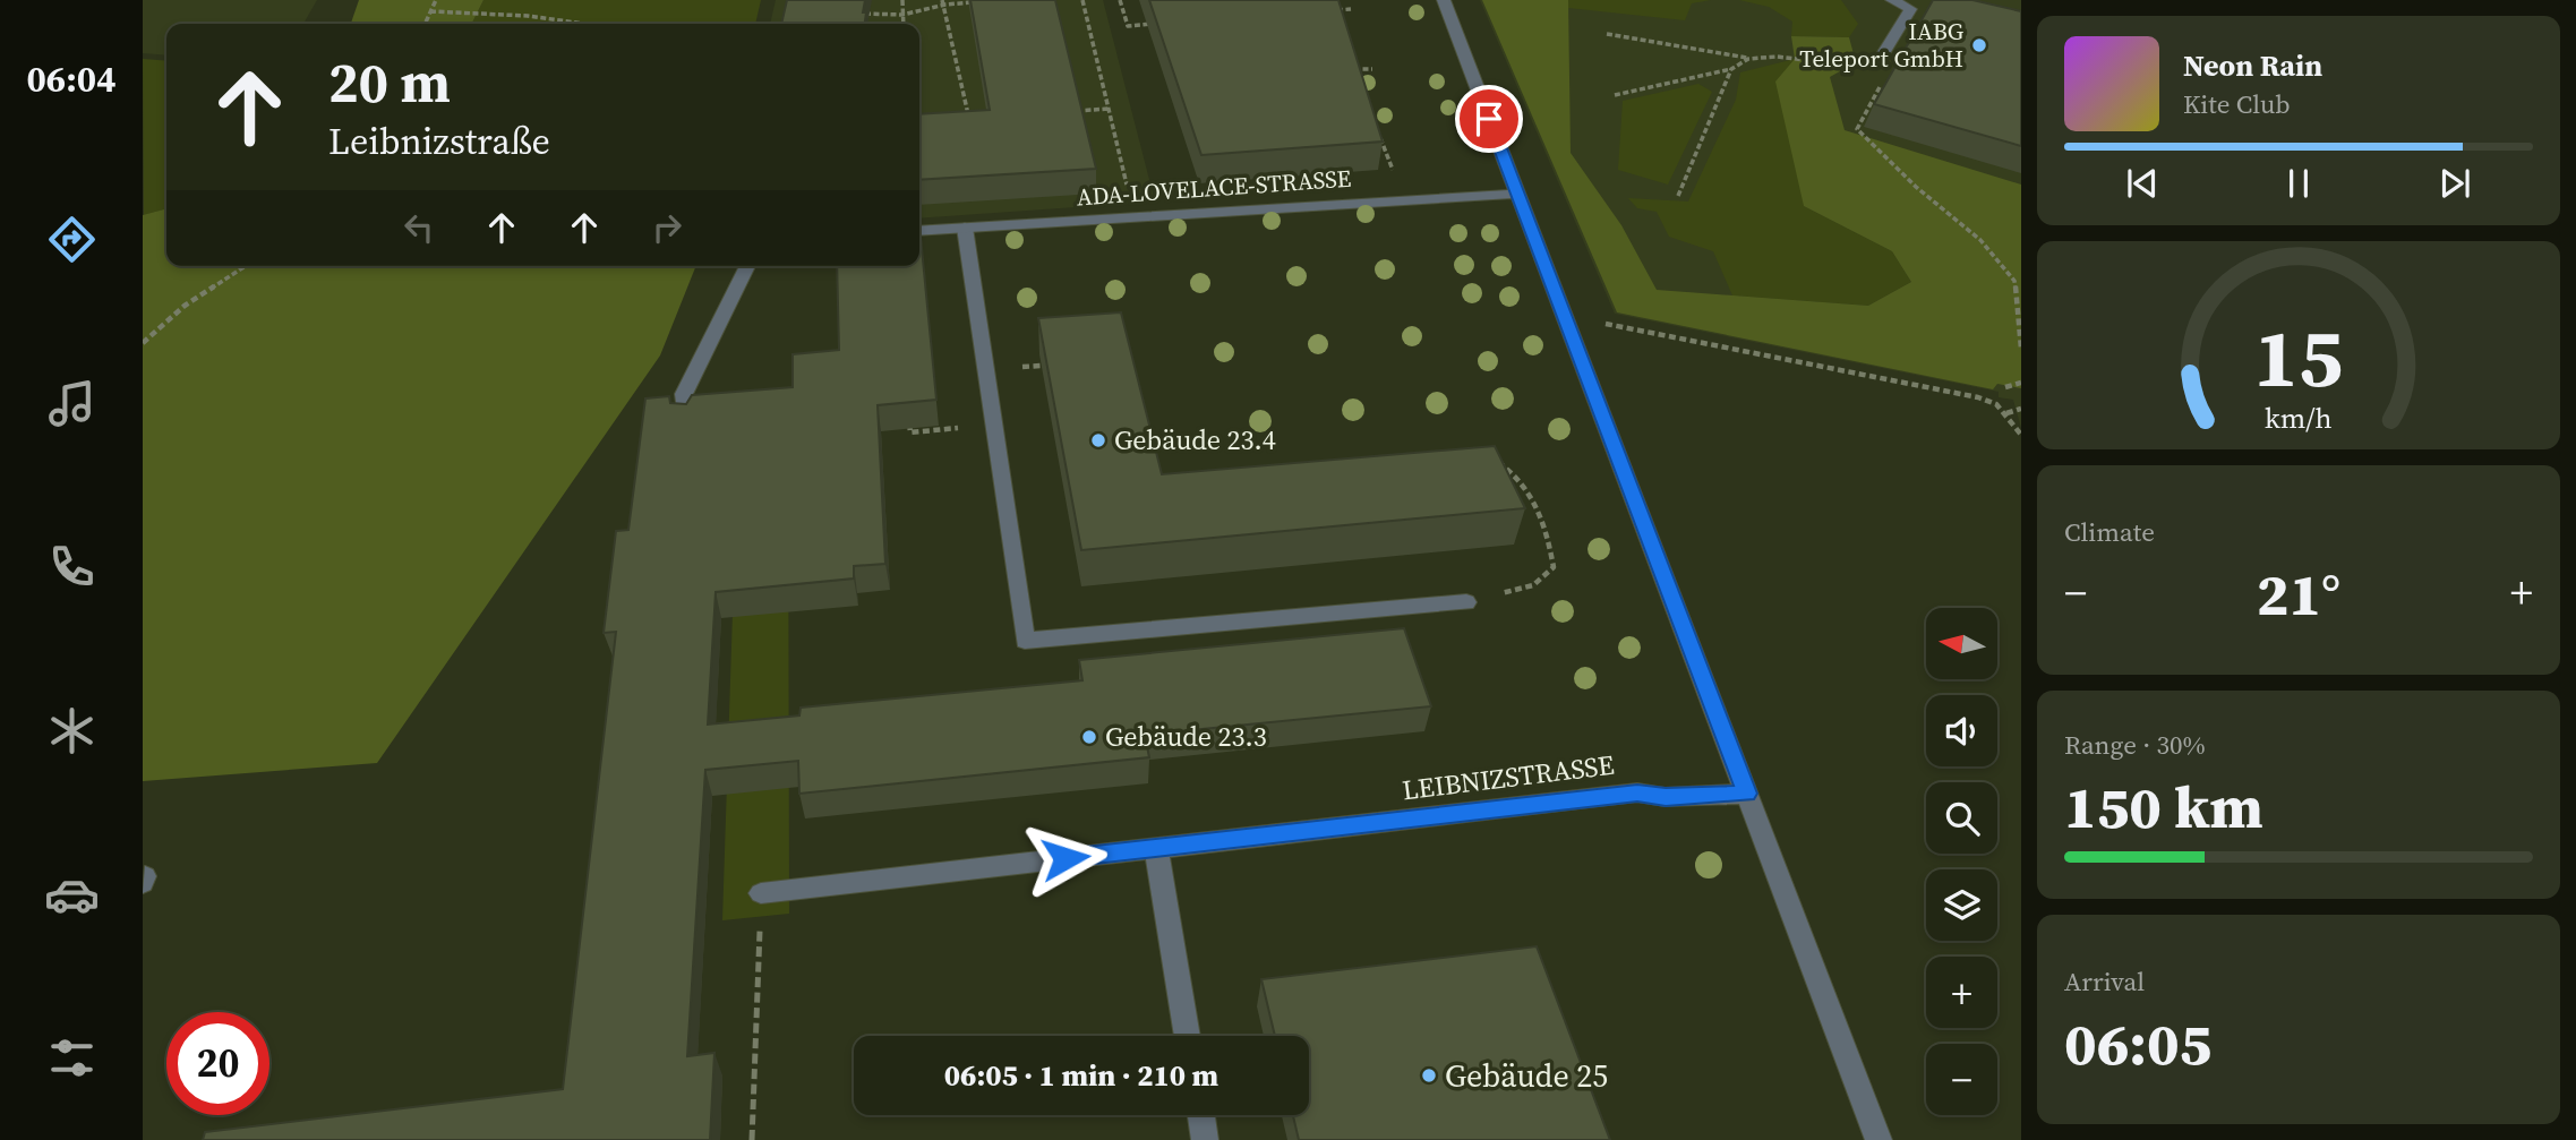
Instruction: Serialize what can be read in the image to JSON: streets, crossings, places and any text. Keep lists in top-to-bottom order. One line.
{"streets":{"street":["ADA-LOVELACE-STRASSE","LEIBNIZSTRASSE"]},"places":["IABG Teleport GmbH","Gebäude 23.4","Gebäude 23.3","Gebäude 25"],"north":"left","page":{"tabs":"06:04","turn":["20 m","Leibnizstraße"],"song":["Neon Rain","Kite Club"],"tile":["Climate",["Range · 30%","150 km"],["Arrival","06:05"]],"heat":["−","21°","+"],"map_buttons":["+","−"],"limit":"20","trip":"06:05 · 1 min · 210 m","gauge":["15","km/h"]}}
